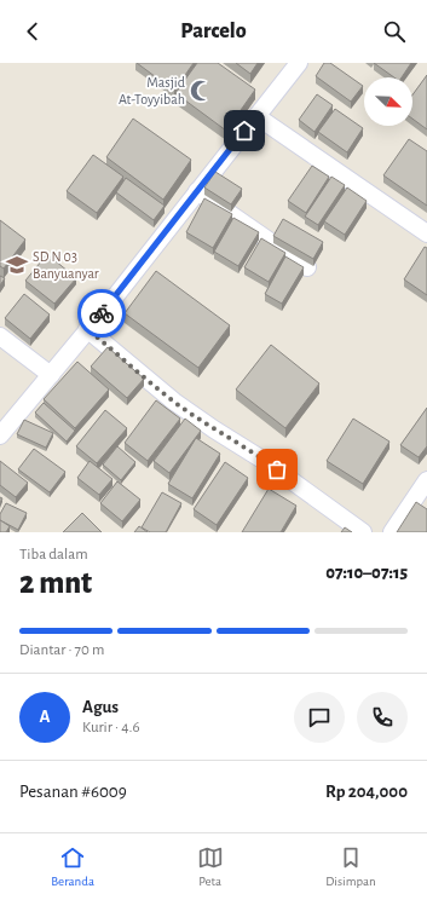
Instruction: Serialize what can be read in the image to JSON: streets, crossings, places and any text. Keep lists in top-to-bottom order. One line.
{"places":{"mosque":["Masjid At-Toyyibah"],"school or university":["SD N 03 Banyuanyar"]},"north":"bottom right","page":{"header":"Parcelo","heading":["2 mnt","Tiba dalam","07:10–07:15"],"panel":["Agus","Kurir · 4.6","Pesanan #6009","Rp 204,000"],"bar":"Diantar · 70 m","round":"A","tabs":["Beranda","Peta","Disimpan"]}}
